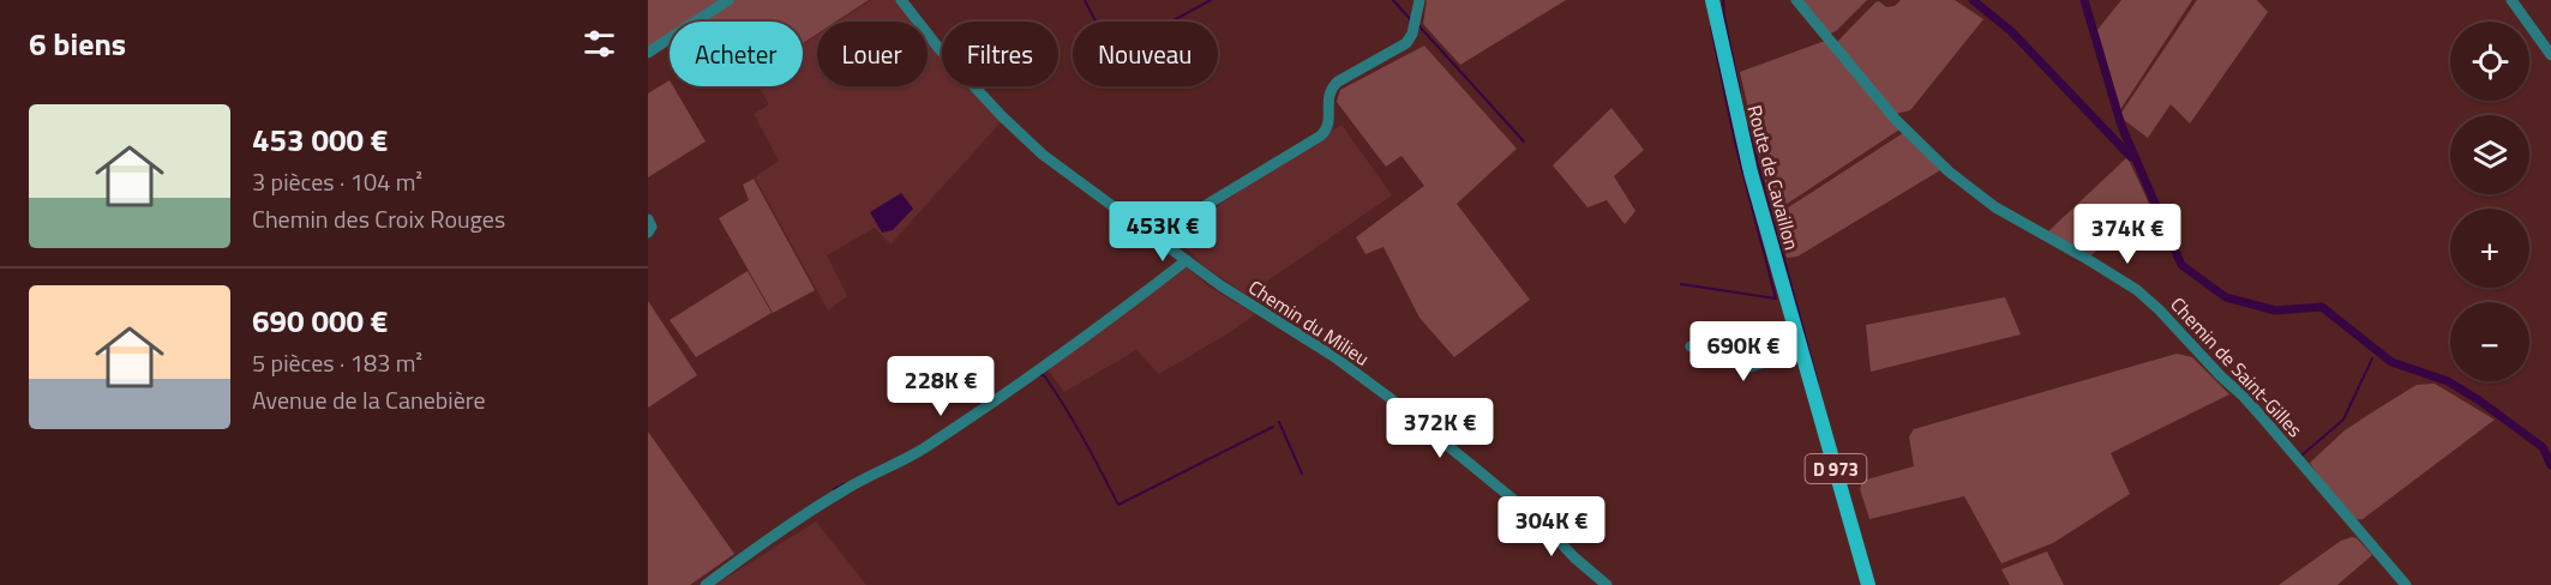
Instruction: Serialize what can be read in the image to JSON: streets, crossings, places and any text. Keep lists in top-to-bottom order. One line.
{"streets":{"main road":["Route de Cavaillon","D 973"],"street":["Chemin du Milieu","Chemin de Saint-Gilles"]},"crossings":[["Route de Cavaillon","D 973"]],"page":{"heading":"6 biens","map_buttons":["+","−"],"chip":["Acheter","Louer","Filtres","Nouveau"],"list":[{"name":"453 000 €","note":"3 pièces · 104 m² · Chemin des Croix Rouges"},{"name":"690 000 €","note":"5 pièces · 183 m² · Avenue de la Canebière"}],"price":["453K €","374K €","690K €","228K €","372K €","304K €"]}}
